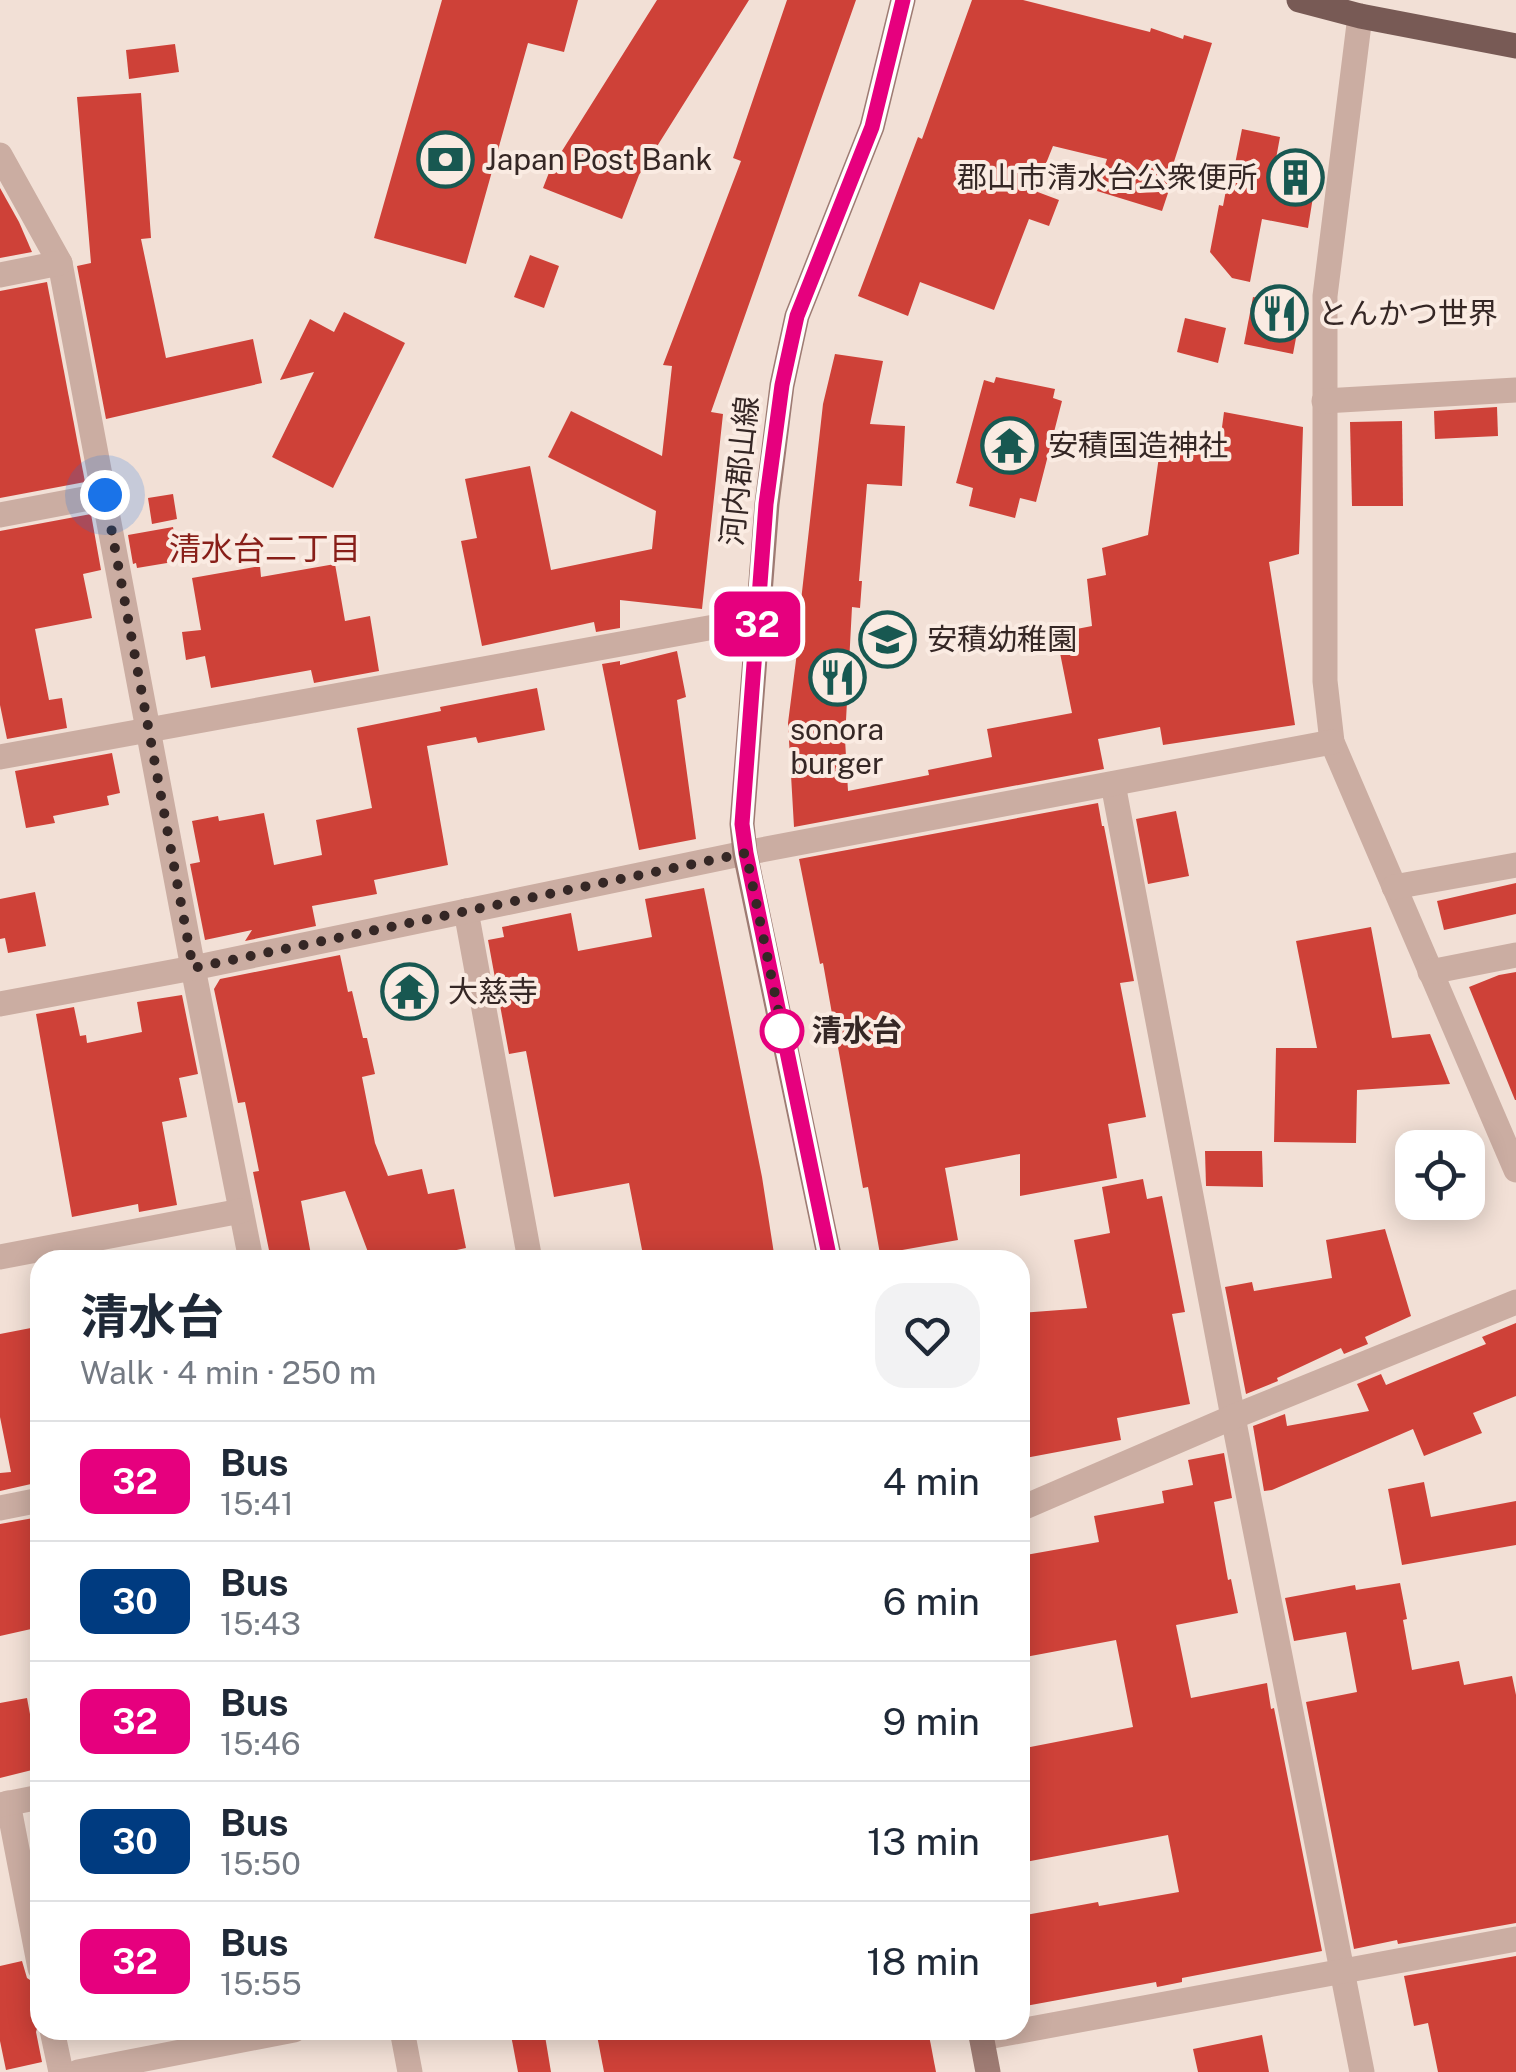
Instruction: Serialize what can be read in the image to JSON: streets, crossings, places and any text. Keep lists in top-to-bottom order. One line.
{"streets":{"main road":["河内郡山線"]},"districts":["清水台二丁目"],"places":{"bank":["Japan Post Bank"],"building":["郡山市清水台公衆便所"],"restaurant":["とんかつ世界","sonora burger"],"temple":["安積国造神社","大慈寺"],"school or university":["安積幼稚園"],"other":["清水台"]},"lines":["bus line 32"],"page":{"on_map":"32","heading":["清水台","Walk · 4 min · 250 m"],"list":[{"mark":"32","name":"Bus","note":"15:41","value":"4 min"},{"mark":"30","name":"Bus","note":"15:43","value":"6 min"},{"mark":"32","name":"Bus","note":"15:46","value":"9 min"},{"mark":"30","name":"Bus","note":"15:50","value":"13 min"},{"mark":"32","name":"Bus","note":"15:55","value":"18 min"}]}}
